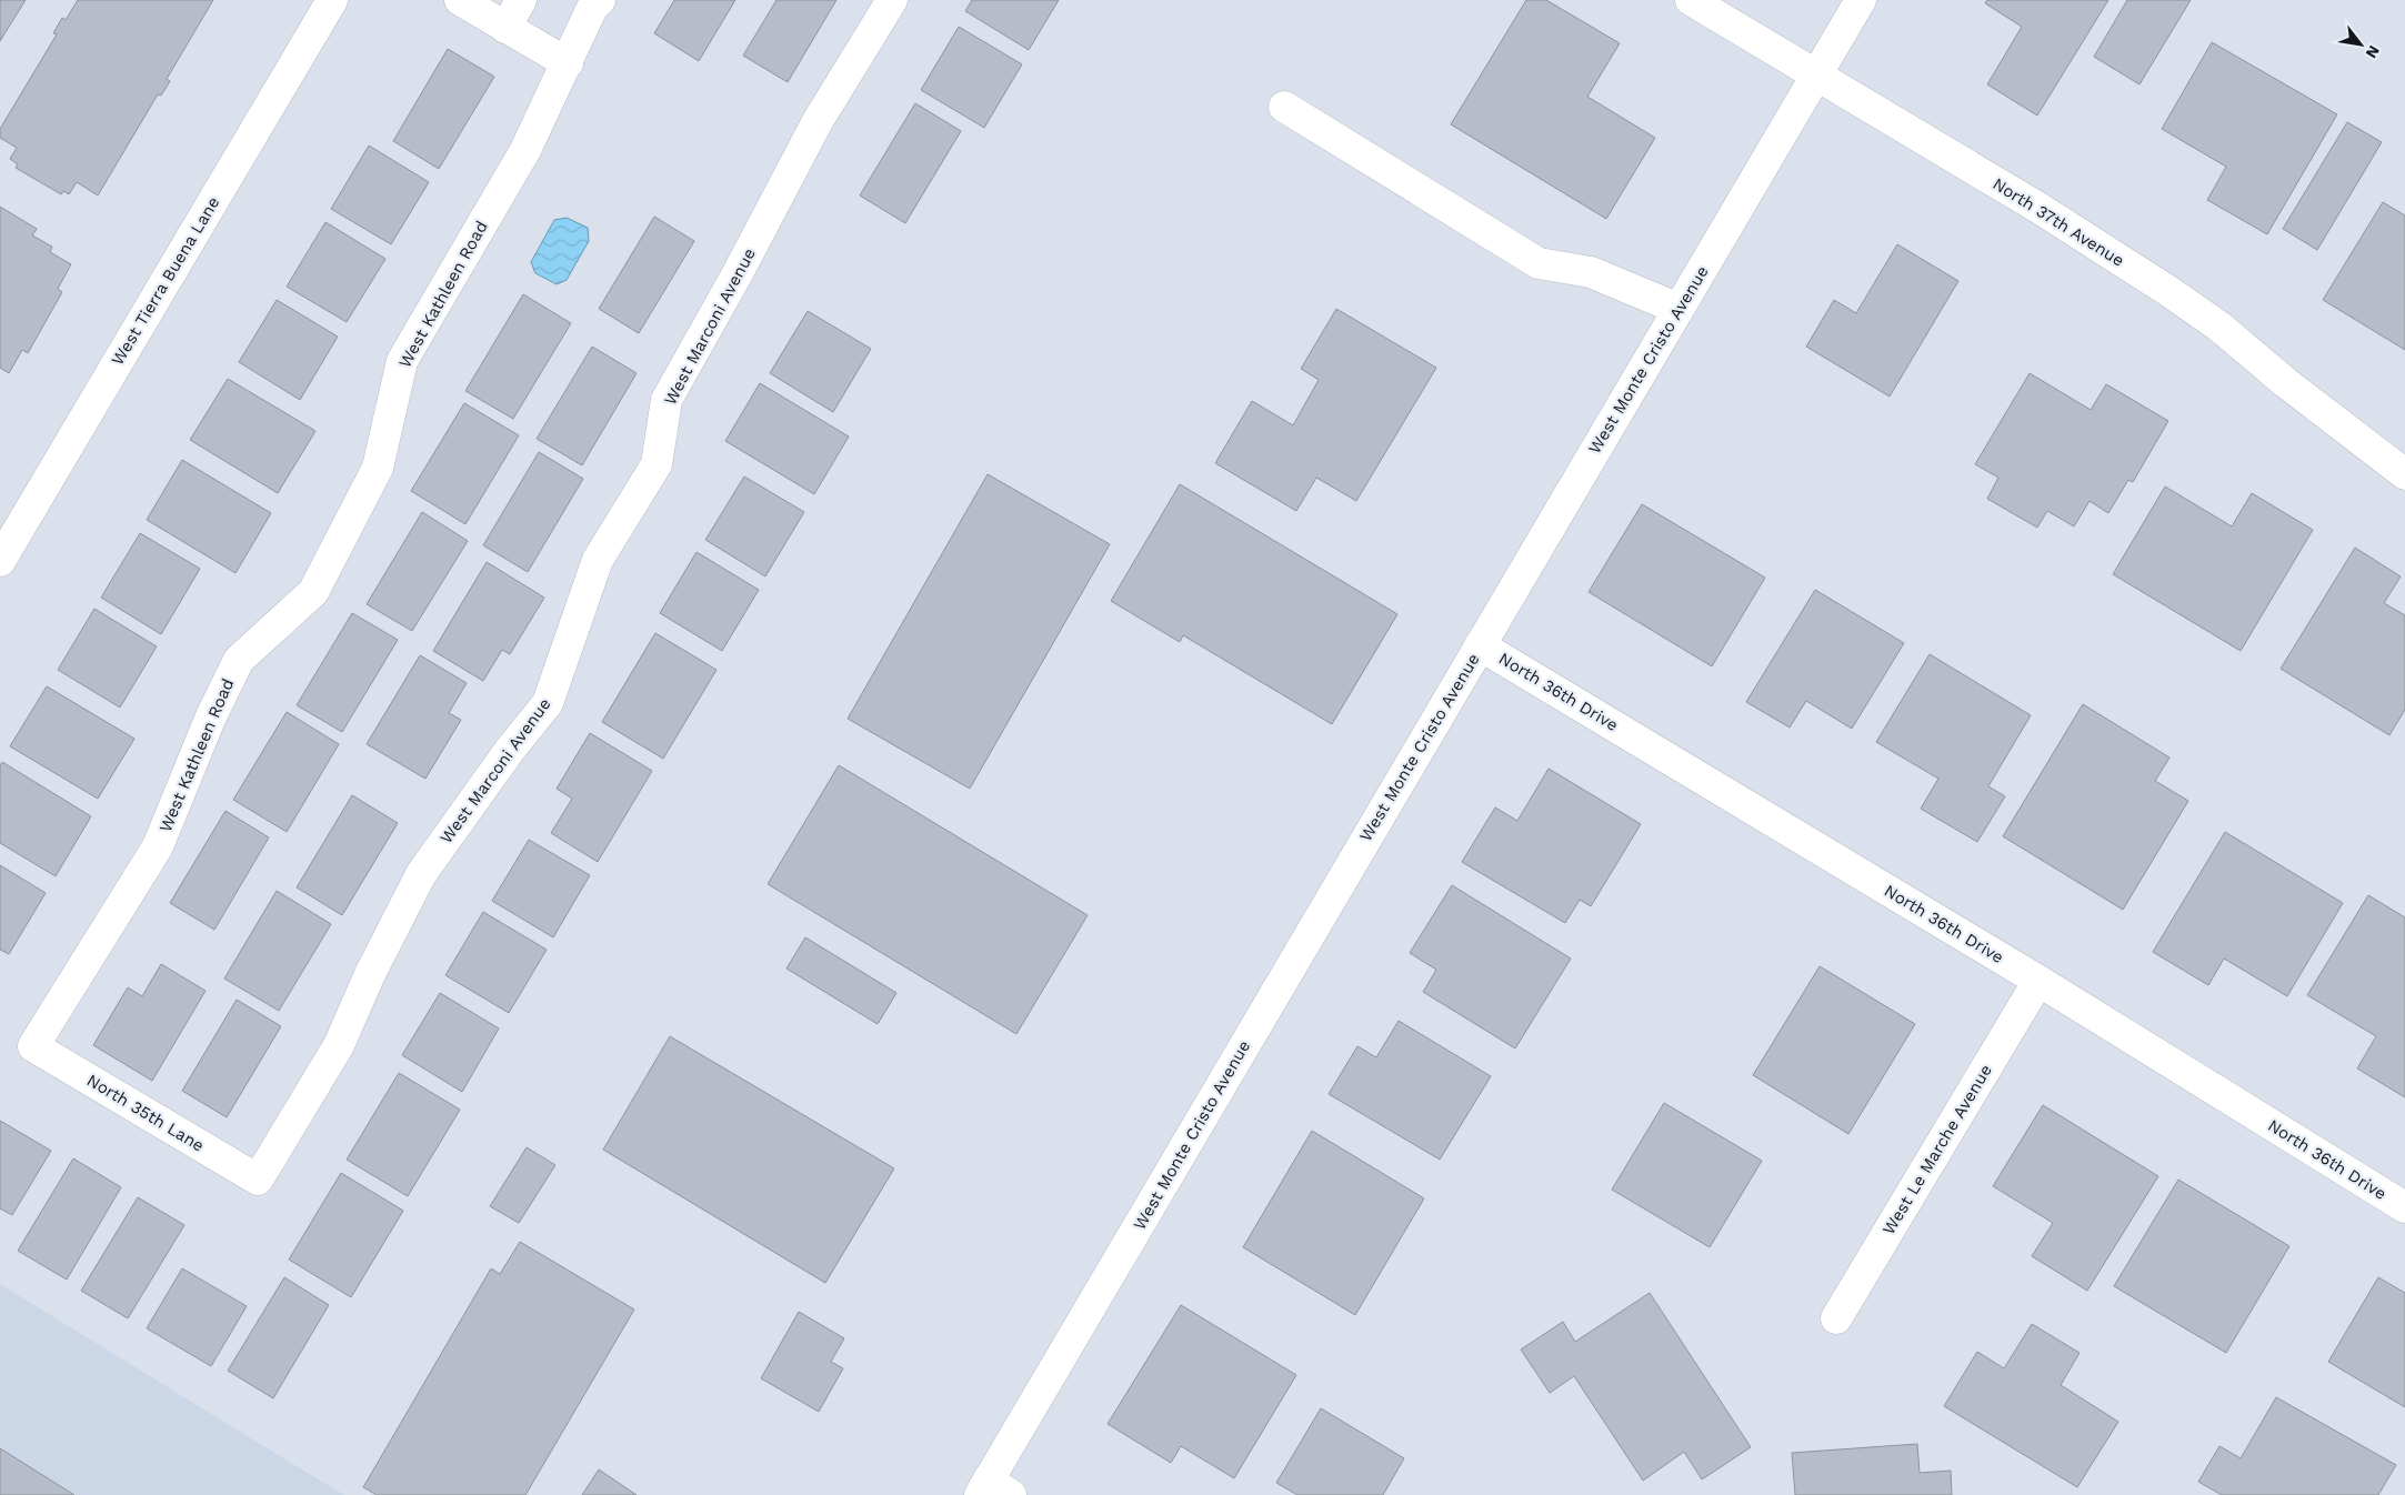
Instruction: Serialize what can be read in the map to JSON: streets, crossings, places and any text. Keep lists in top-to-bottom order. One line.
{"streets":{"street":["North 37th Avenue","West Tierra Buena Lane","West Kathleen Road","West Marconi Avenue","West Monte Cristo Avenue","North 36th Drive","North 35th Lane","West Le Marche Avenue"]},"crossings":[["North 37th Avenue","West Monte Cristo Avenue"],["West Kathleen Road","North 35th Lane"],["West Marconi Avenue","North 35th Lane"],["West Monte Cristo Avenue","North 36th Drive"],["North 36th Drive","West Le Marche Avenue"]],"north":"bottom right"}
